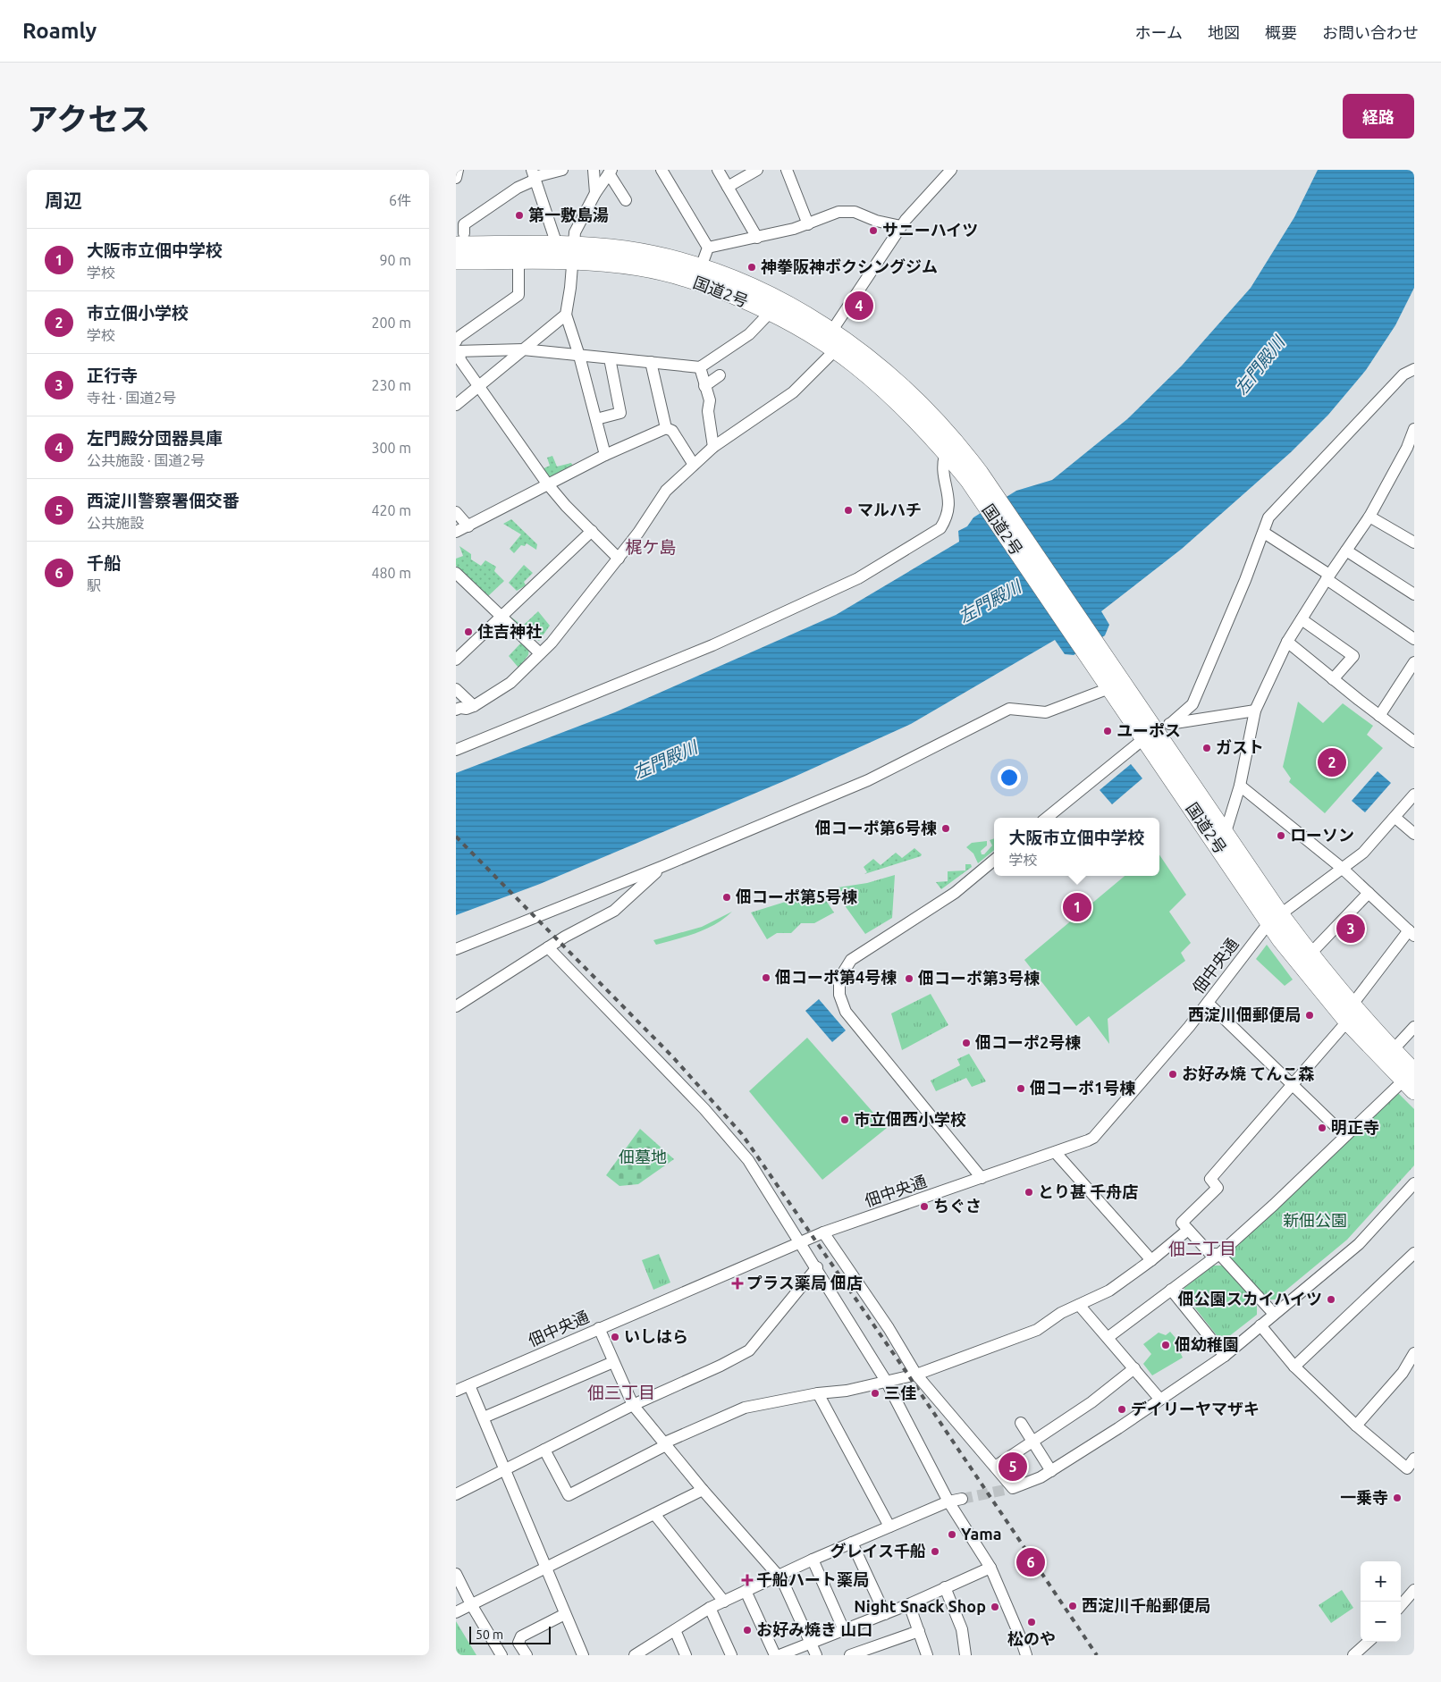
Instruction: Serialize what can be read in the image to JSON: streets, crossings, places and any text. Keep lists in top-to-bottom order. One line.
{"streets":{"highway":["国道2号"],"street":["佃中央通"]},"crossings":[["国道2号","佃中央通"]],"districts":["梶ケ島","佃二丁目","佃三丁目"],"water":["左門殿川"],"parks":["佃墓地","新佃公園"],"places":{"other":["第一敷島湯","サニーハイツ","神拳阪神ボクシングジム","マルハチ","住吉神社","ユーポス","ガスト","佃コーポ第6号棟","ローソン","佃コーポ第5号棟","佃コーポ第4号棟","佃コーポ第3号棟","西淀川佃郵便局","佃コーポ2号棟","お好み焼 てんこ森","佃コーポ1号棟","市立佃西小学校","明正寺","とり甚 千舟店","ちぐさ","佃公園スカイハイツ","いしはら","佃幼稚園","三佳","デイリーヤマザキ","一乗寺","Yama","グレイス千船","西淀川千船郵便局","Night Snack Shop","松のや","お好み焼き 山口"],"health":["プラス薬局 佃店","千船ハート薬局"]},"scale_bar":"50 m","page":{"header":"Roamly","nav":["ホーム","地図","概要","お問い合わせ"],"title":"アクセス","buttons":"経路","heading":["周辺","6件"],"list":[{"mark":"1","name":"大阪市立佃中学校","note":"学校","value":"90 m"},{"mark":"2","name":"市立佃小学校","note":"学校","value":"200 m"},{"mark":"3","name":"正行寺","note":"寺社 · 国道2号","value":"230 m"},{"mark":"4","name":"左門殿分団器具庫","note":"公共施設 · 国道2号","value":"300 m"},{"mark":"5","name":"西淀川警察署佃交番","note":"公共施設","value":"420 m"},{"mark":"6","name":"千船","note":"駅","value":"480 m"}],"pins":["4","2","1","3","5","6"],"popup":["大阪市立佃中学校","学校"],"map_buttons":["+","−"],"scale":"50 m"}}
